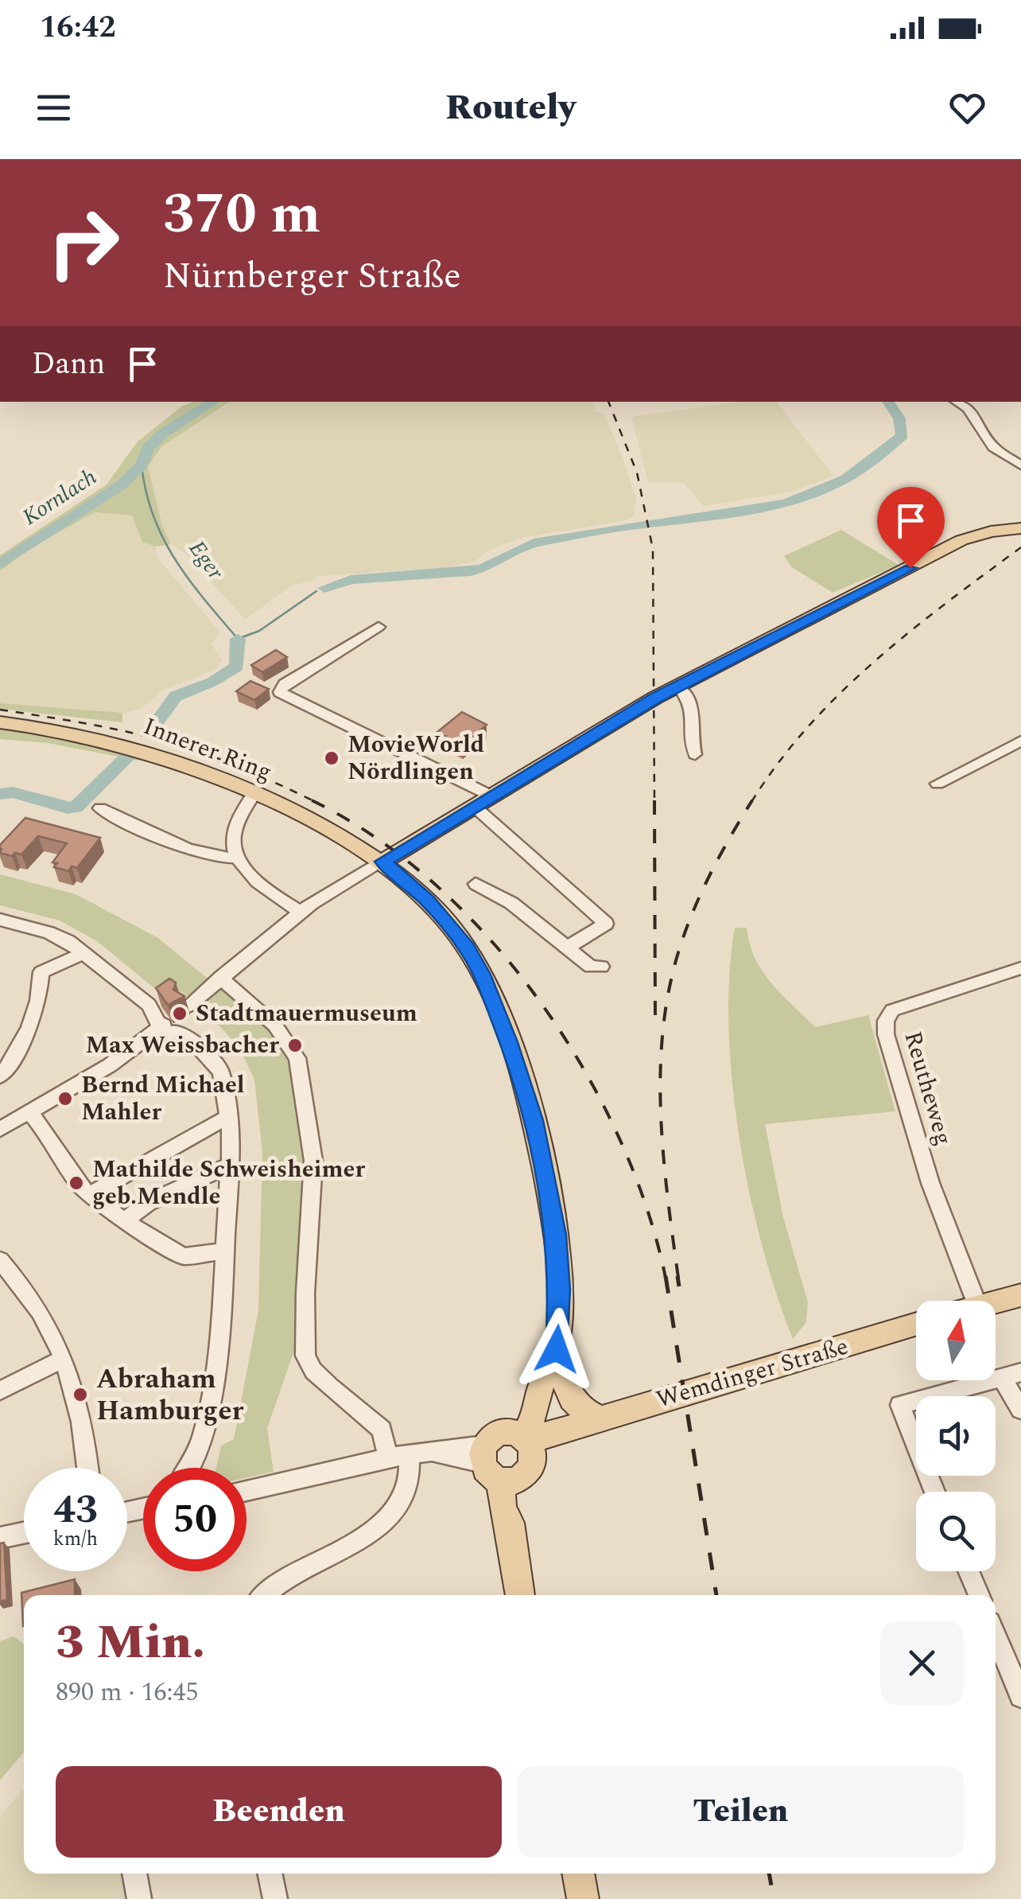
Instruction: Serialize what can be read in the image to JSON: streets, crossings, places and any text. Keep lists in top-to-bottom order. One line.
{"streets":{"main road":["Innerer Ring","Wemdinger Straße"],"street":["Reutheweg"]},"water":["Kornlach","Eger"],"places":["MovieWorld Nördlingen","Stadtmauermuseum","Max Weissbacher","Bernd Michael Mahler","Mathilde Schweisheimer geb.Mendle","Abraham Hamburger"],"north":"top","page":{"status":"16:42","header":"Routely","turn":["370 m","Nürnberger Straße"],"then":"Dann","speed":"43 km/h","limit":"50","heading":["3 Min.","890 m · 16:45"],"buttons":["Beenden","Teilen"]}}
